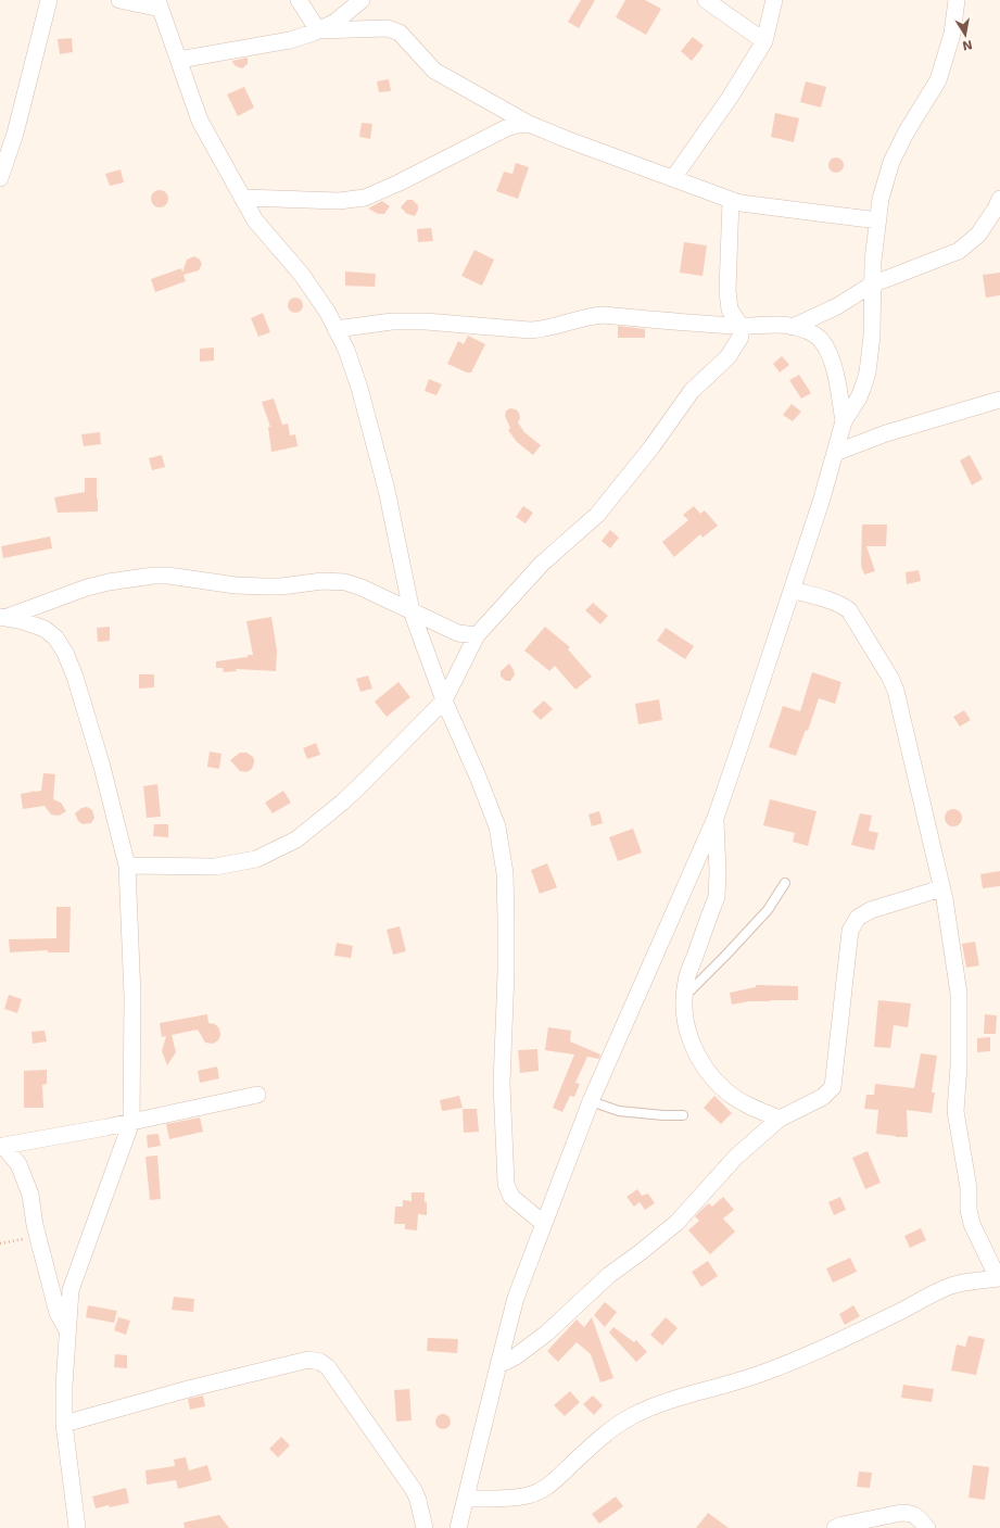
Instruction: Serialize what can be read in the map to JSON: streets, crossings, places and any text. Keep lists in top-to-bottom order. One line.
{"north":"bottom"}
